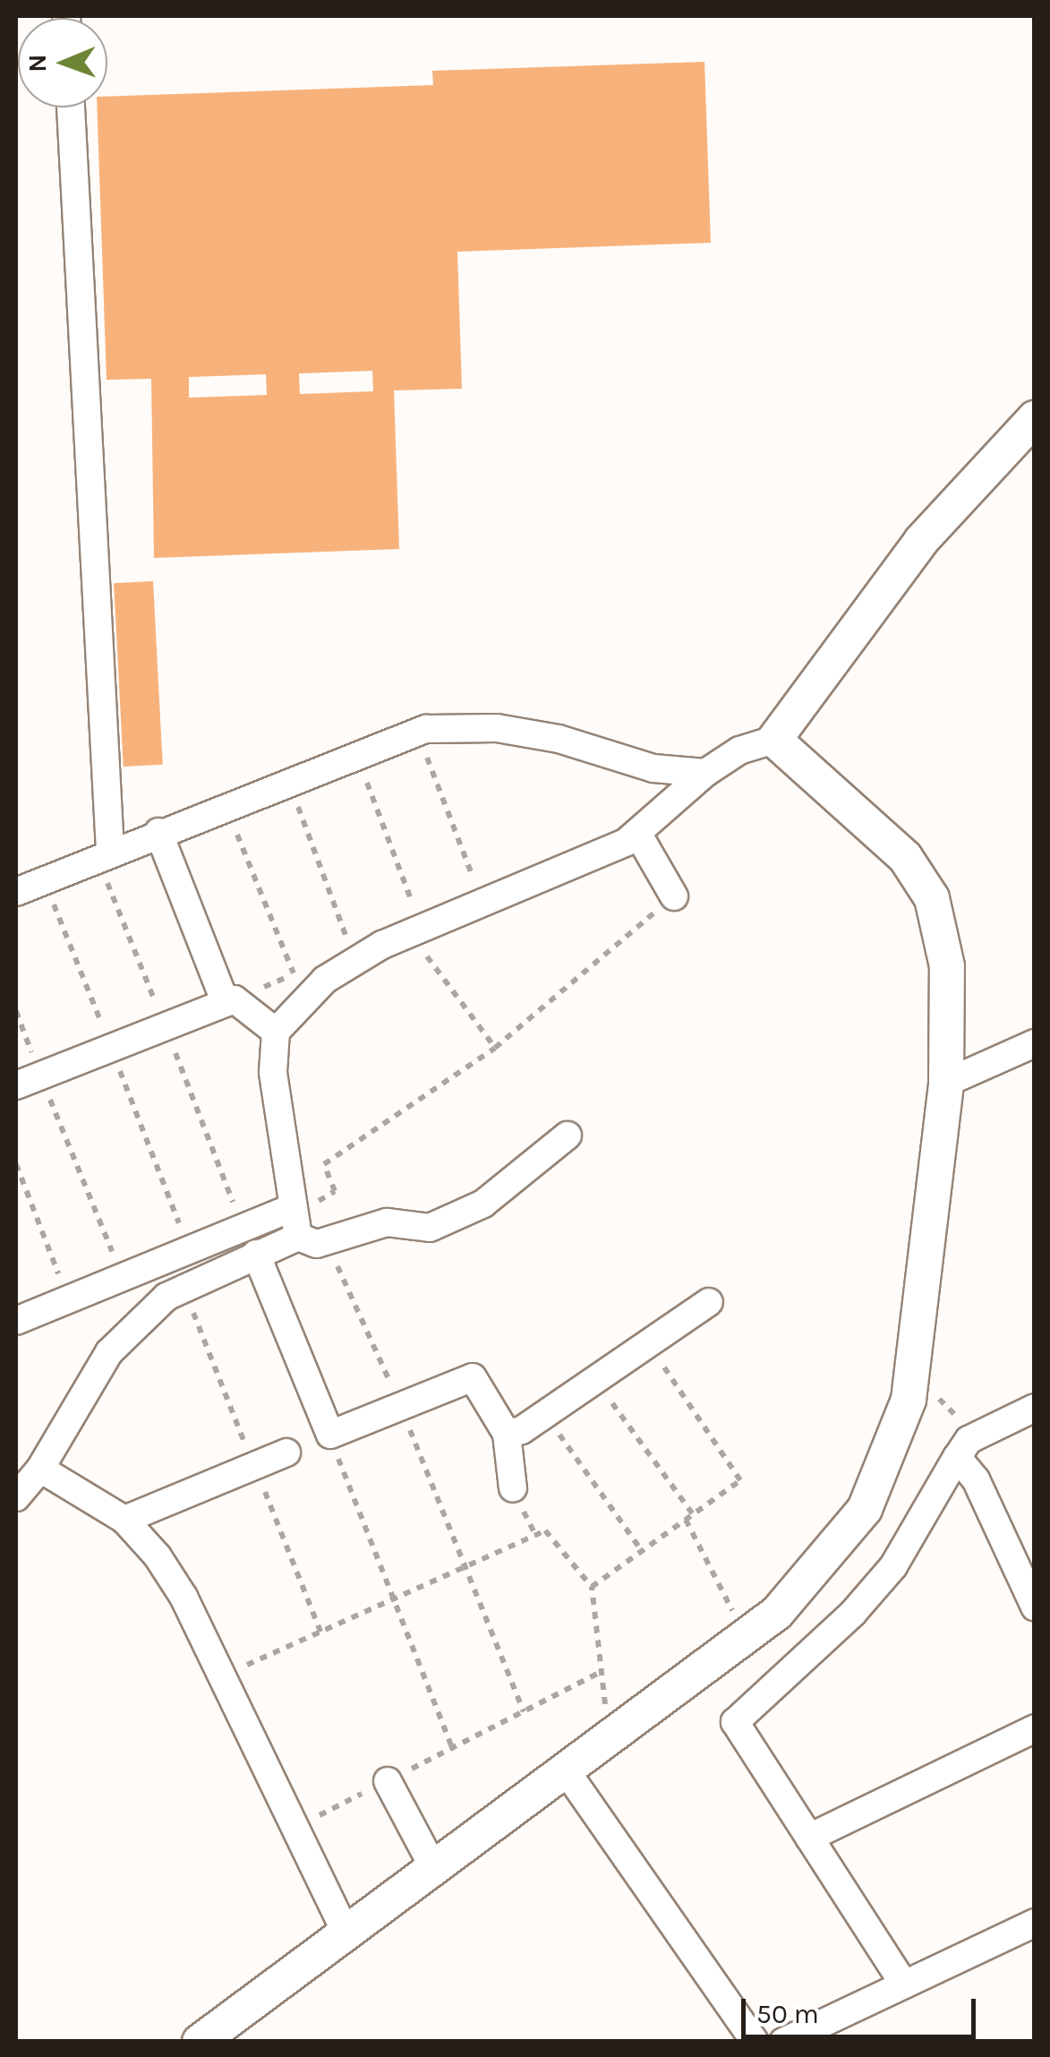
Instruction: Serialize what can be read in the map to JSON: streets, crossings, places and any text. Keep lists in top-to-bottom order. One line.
{"scale_bar":"50 m","north":"left"}
